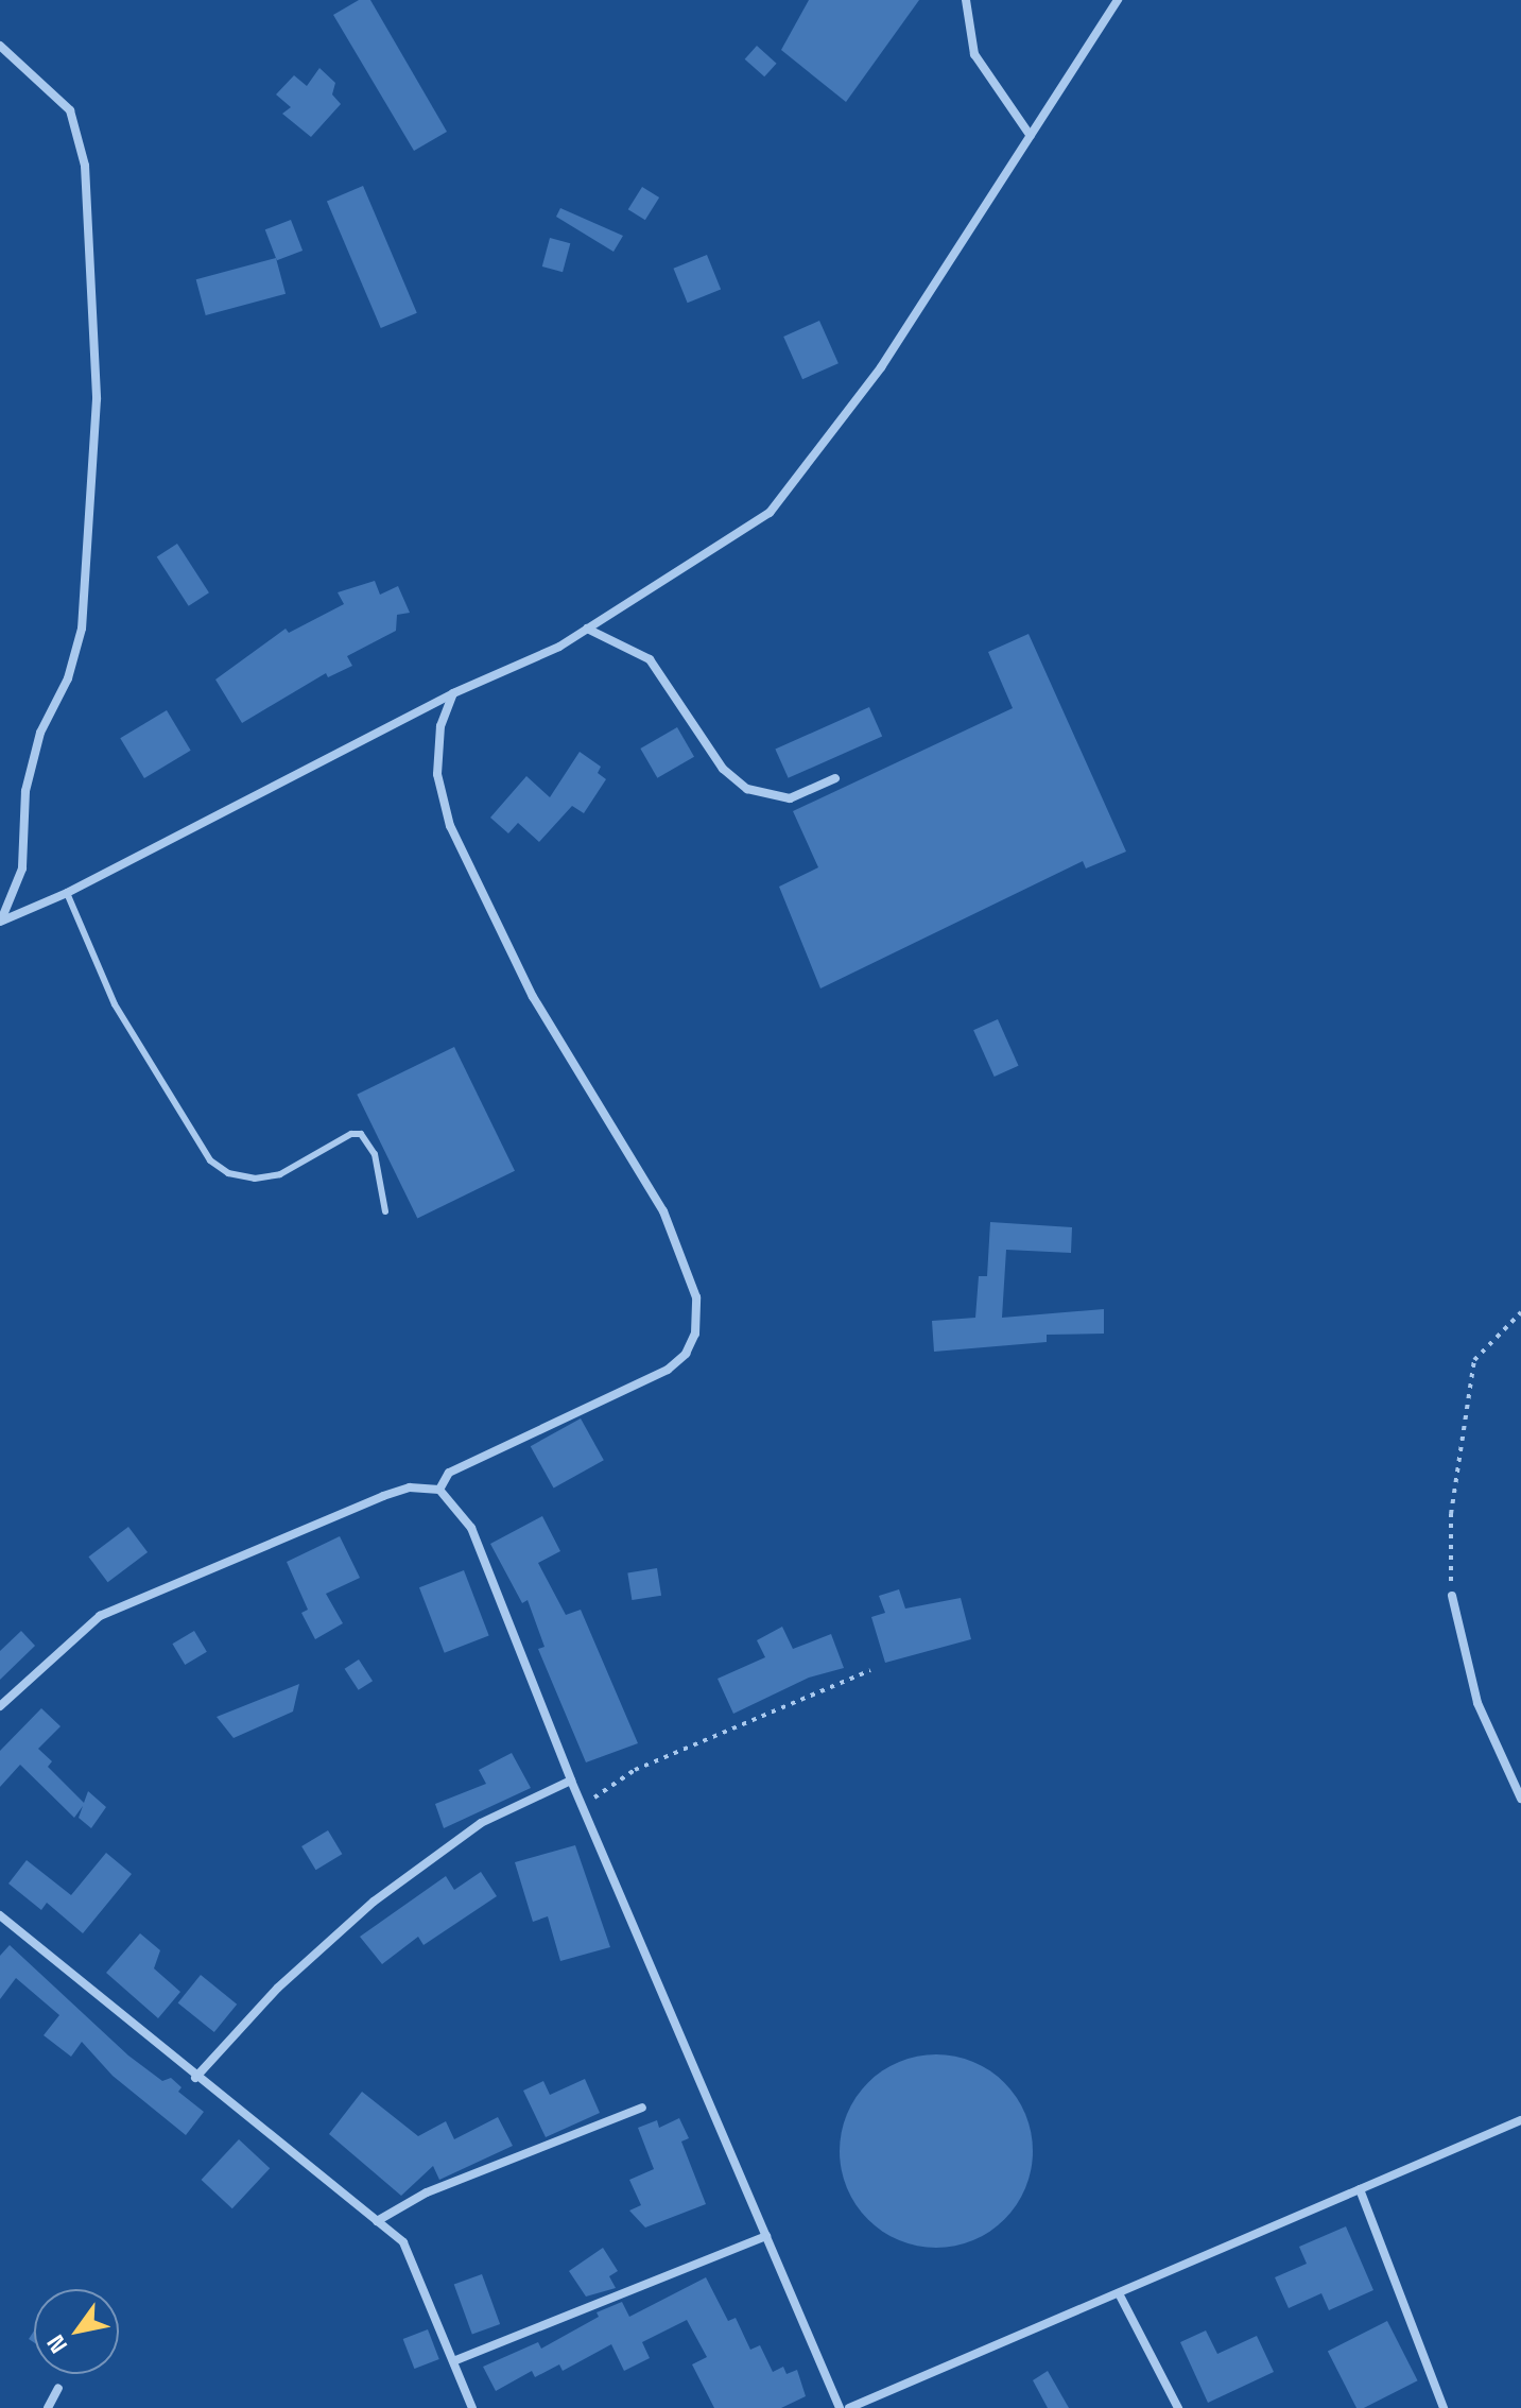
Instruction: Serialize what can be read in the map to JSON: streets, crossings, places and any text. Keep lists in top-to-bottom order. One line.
{"north":"bottom left"}
